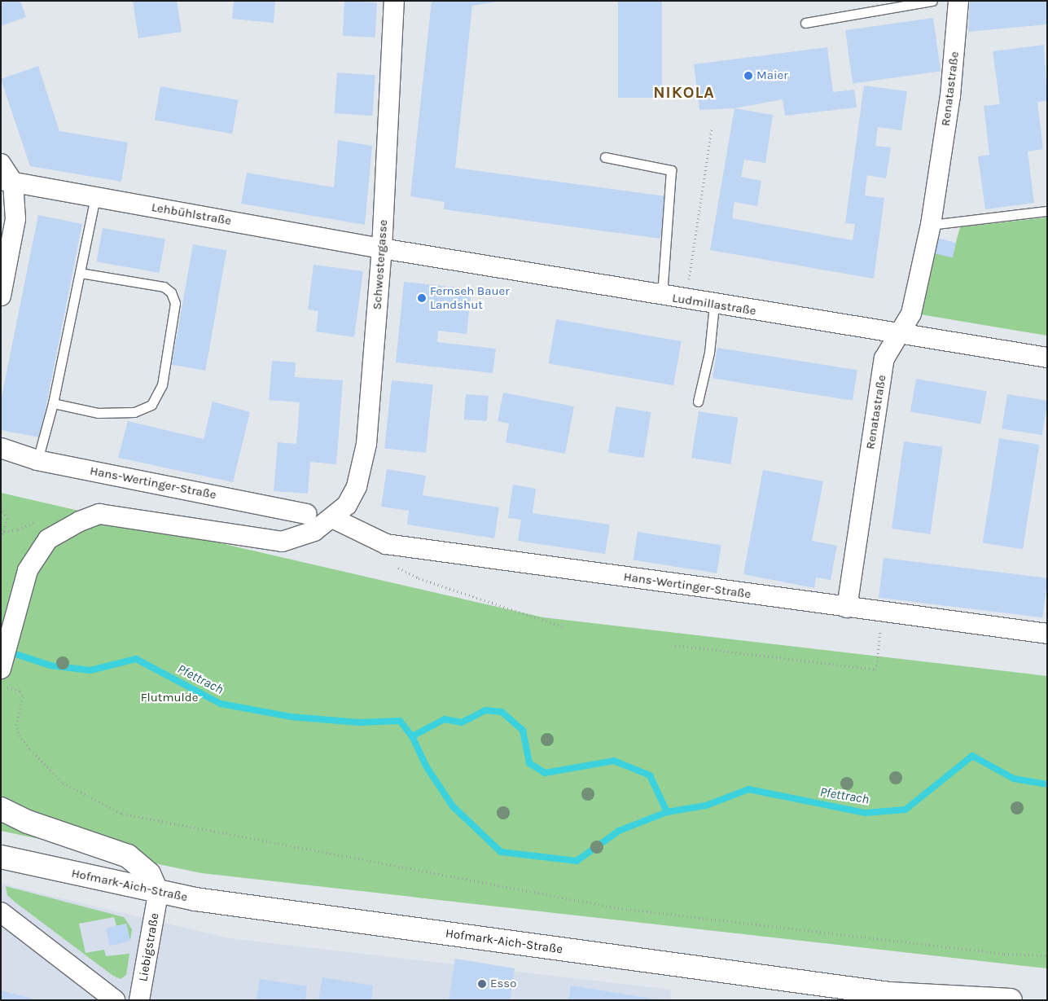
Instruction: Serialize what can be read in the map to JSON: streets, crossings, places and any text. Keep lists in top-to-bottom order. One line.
{"streets":{"main road":["Hofmark-Aich-Straße"],"street":["Renatastraße","Lehbühlstraße","Schwestergasse","Ludmillastraße","Hans-Wertinger-Straße","Liebigstraße"]},"crossings":[["Renatastraße","Ludmillastraße"],["Renatastraße","Hans-Wertinger-Straße"],["Lehbühlstraße","Schwestergasse"],["Lehbühlstraße","Ludmillastraße"],["Schwestergasse","Ludmillastraße"],["Schwestergasse","Hans-Wertinger-Straße"],["Hofmark-Aich-Straße","Liebigstraße"]],"districts":["NIKOLA"],"water":["Pfettrach"],"parks":["Flutmulde"],"places":["Maier","Fernseh Bauer Landshut","Esso"]}
